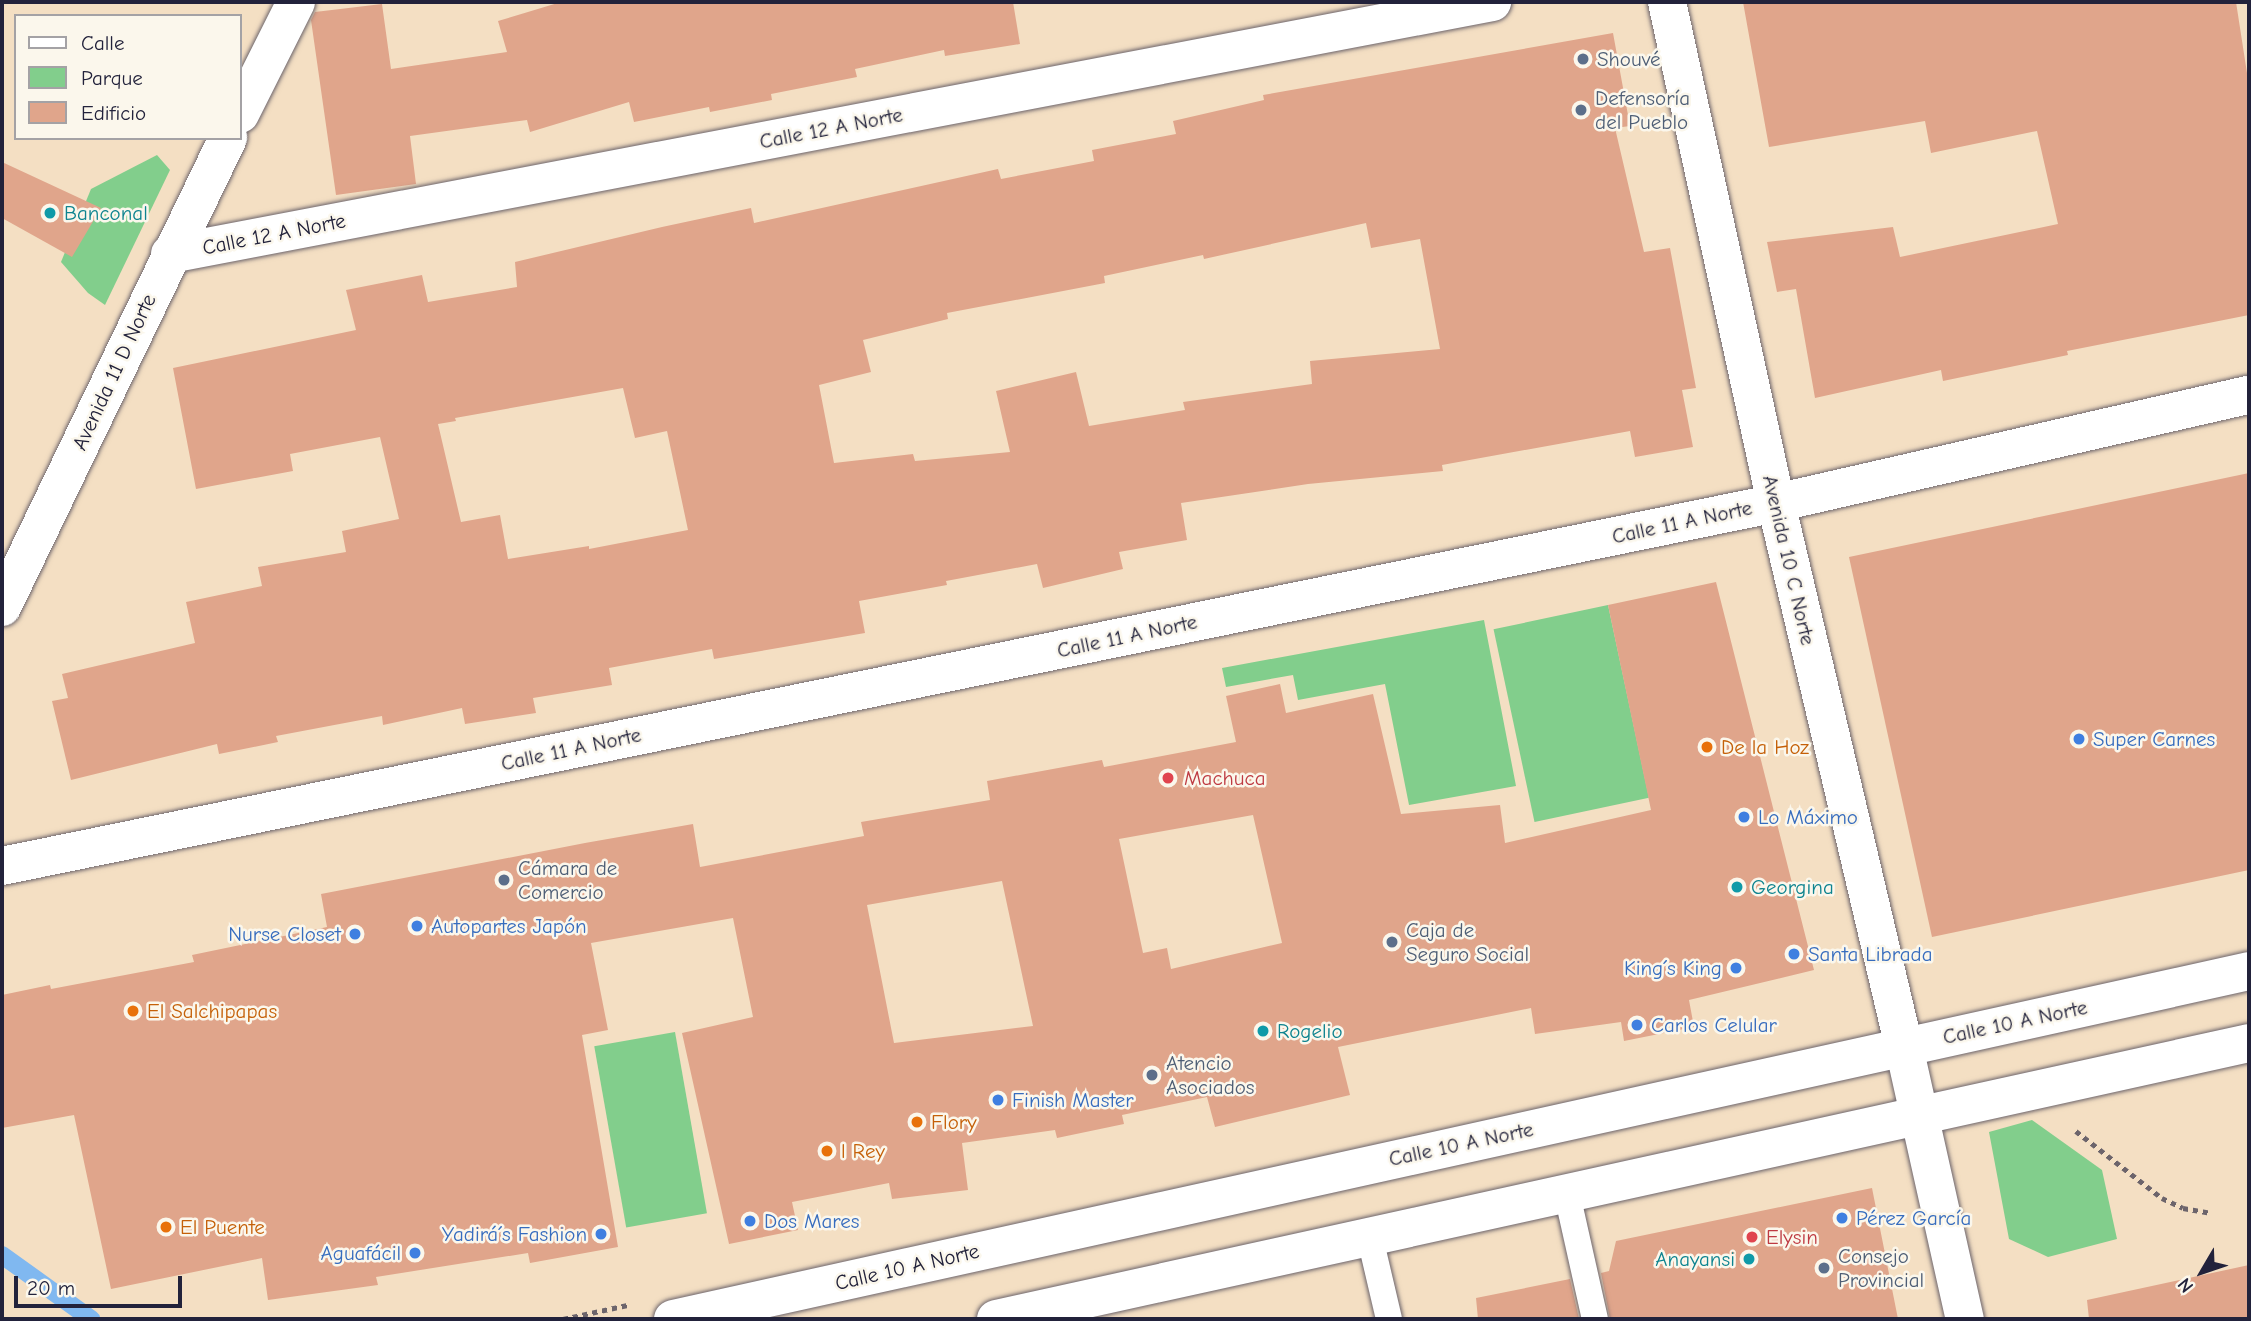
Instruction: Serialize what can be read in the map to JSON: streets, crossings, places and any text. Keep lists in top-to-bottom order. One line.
{"streets":{"street":["Calle 12 A Norte","Avenida 11 D Norte","Calle 11 A Norte","Avenida 10 C Norte","Calle 10 A Norte"]},"crossings":[["Calle 12 A Norte","Avenida 11 D Norte"],["Calle 11 A Norte","Avenida 10 C Norte"],["Avenida 10 C Norte","Calle 10 A Norte"]],"places":["Shouvé","Defensoría del Pueblo","Banconal","Super Carnes","De la Hoz","Machuca","Lo Máximo","Cámara de Comercio","Georgina","Autopartes Japón","Nurse Closet","Caja de Seguro Social","Santa Librada","King´s King","El Salchipapas","Carlos Celular","Rogelio","Atencio Asociados","Finish Master","Flory","l Rey","Pérez García","Dos Mares","El Puente","Yadirá´s Fashion","Elysin","Aguafácil","Anayansi","Consejo Provincial"],"legend":["Calle","Parque","Edificio"],"scale_bar":"20 m","north":"bottom left"}
